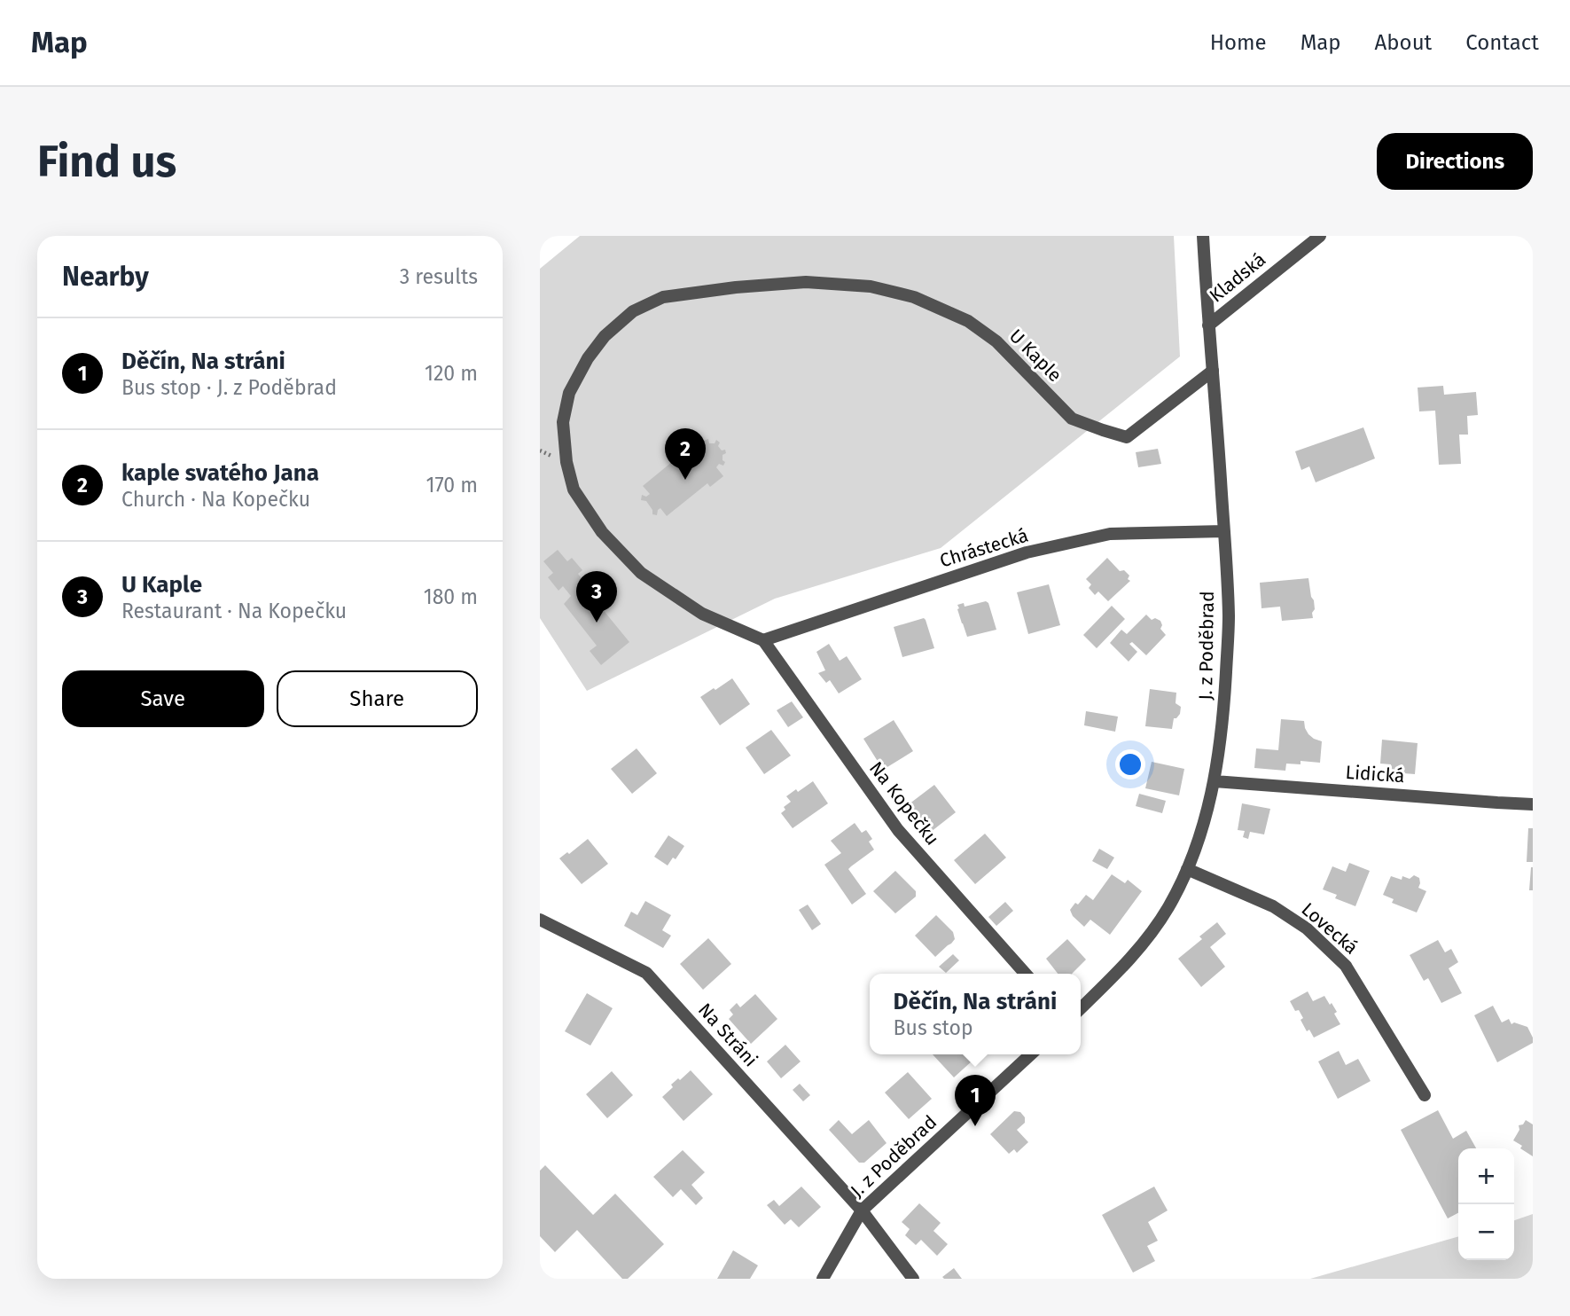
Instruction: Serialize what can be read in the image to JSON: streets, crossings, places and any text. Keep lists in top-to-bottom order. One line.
{"streets":{"street":["Kladská","U Kaple","Chrástecká","J. z Poděbrad","Lidická","Na Kopečku","Lovecká","Na Stráni"]},"crossings":[["Kladská","J. z Poděbrad"],["U Kaple","Chrástecká"],["U Kaple","J. z Poděbrad"],["U Kaple","Na Kopečku"],["Chrástecká","J. z Poděbrad"],["Chrástecká","Na Kopečku"],["J. z Poděbrad","Lidická"],["J. z Poděbrad","Lovecká"],["J. z Poděbrad","Na Stráni"]],"page":{"header":"Map","nav":["Home","Map","About","Contact"],"buttons":["Directions",["Save","Share"]],"title":"Find us","heading":["Nearby","3 results"],"list":[{"mark":"1","name":"Děčín, Na stráni","note":"Bus stop · J. z Poděbrad","value":"120 m"},{"mark":"2","name":"kaple svatého Jana","note":"Church · Na Kopečku","value":"170 m"},{"mark":"3","name":"U Kaple","note":"Restaurant · Na Kopečku","value":"180 m"}],"pins":["2","3","1"],"popup":["Děčín, Na stráni","Bus stop"],"map_buttons":["+","−"]}}
